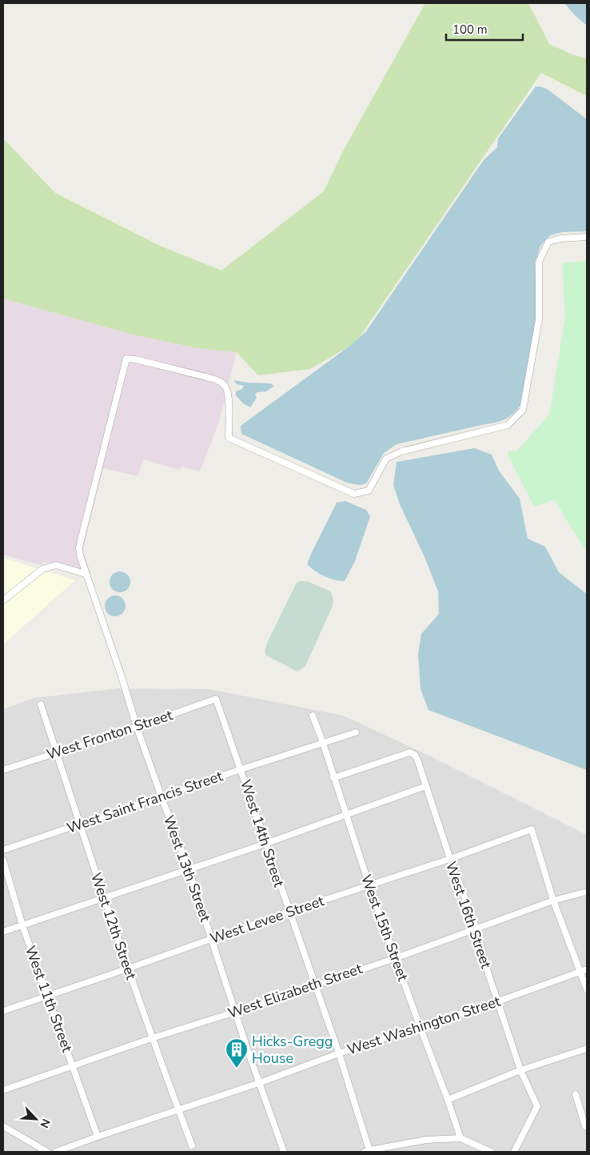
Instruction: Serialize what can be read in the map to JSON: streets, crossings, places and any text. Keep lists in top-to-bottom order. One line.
{"streets":{"street":["West Fronton Street","West Saint Francis Street","West 14th Street","West 13th Street","West 16th Street","West Levee Street","West 12th Street","West 15th Street","West Elizabeth Street","West 11th Street","West Washington Street"]},"crossings":[["West Fronton Street","West 14th Street"],["West Fronton Street","West 13th Street"],["West Fronton Street","West 12th Street"],["West Saint Francis Street","West 14th Street"],["West Saint Francis Street","West 13th Street"],["West Saint Francis Street","West 12th Street"],["West Saint Francis Street","West 15th Street"],["West 14th Street","West Levee Street"],["West 14th Street","West Elizabeth Street"],["West 14th Street","West Washington Street"],["West 13th Street","West Levee Street"],["West 13th Street","West Elizabeth Street"],["West 13th Street","West Washington Street"],["West 16th Street","West Levee Street"],["West 16th Street","West 15th Street"],["West 16th Street","West Elizabeth Street"],["West 16th Street","West Washington Street"],["West Levee Street","West 12th Street"],["West Levee Street","West 15th Street"],["West Levee Street","West Elizabeth Street"],["West Levee Street","West 11th Street"],["West 12th Street","West Elizabeth Street"],["West 12th Street","West Washington Street"],["West 15th Street","West Elizabeth Street"],["West 15th Street","West Washington Street"],["West Elizabeth Street","West 11th Street"],["West 11th Street","West Washington Street"]],"places":{"building":["Hicks-Gregg House"]},"scale_bar":"100 m","north":"bottom right"}
